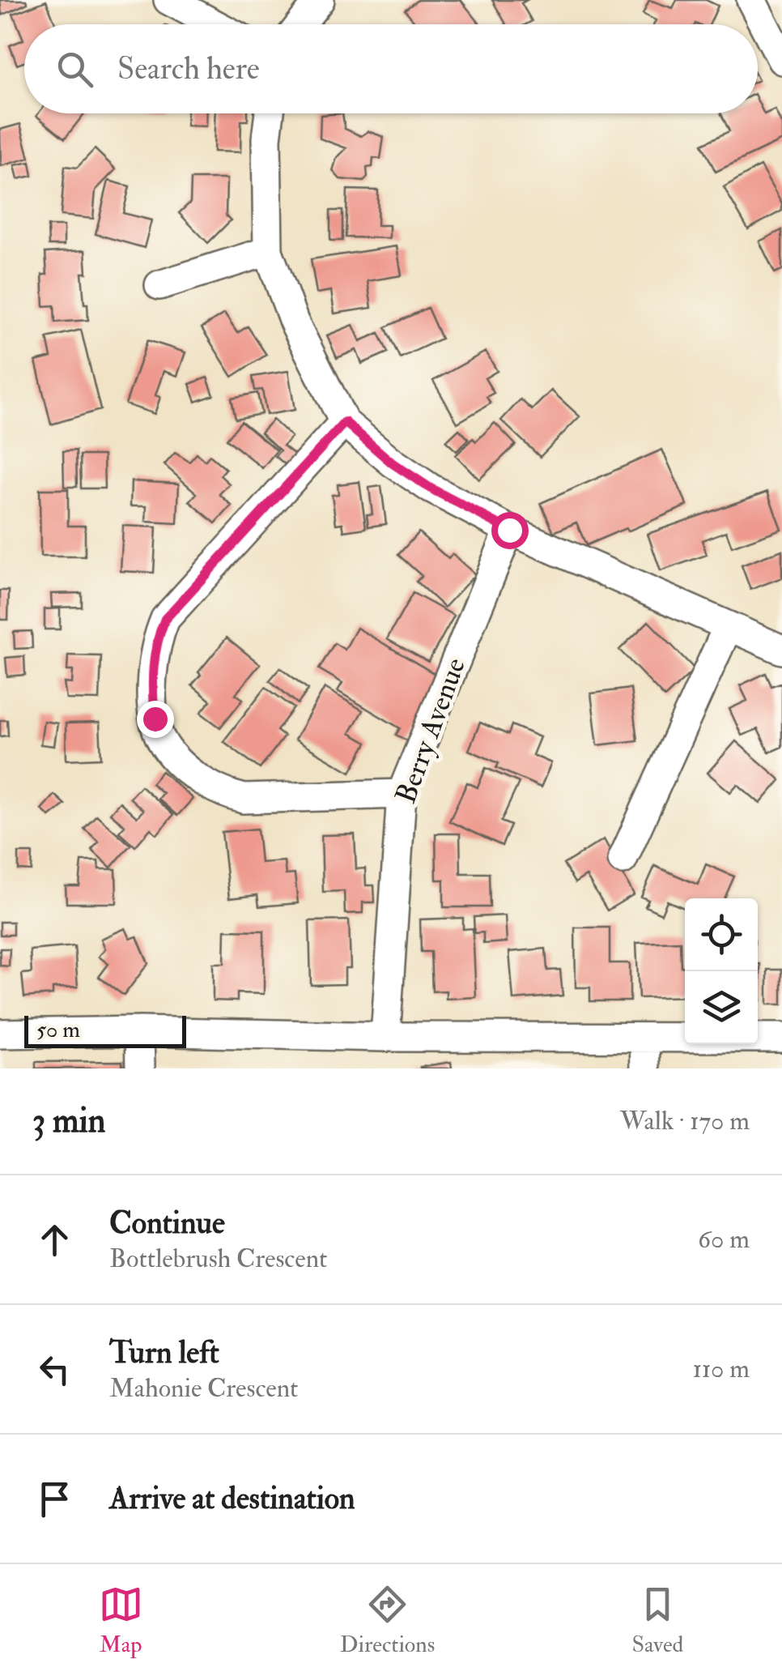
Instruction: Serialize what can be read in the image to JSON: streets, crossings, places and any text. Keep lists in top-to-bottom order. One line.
{"streets":{"street":["Berry Avenue"]},"scale_bar":"50 m","page":{"search":"Search here","scale":"50 m","heading":["3 min","Walk · 170 m"],"list":[["Continue","Bottlebrush Crescent","60 m"],["Turn left","Mahonie Crescent","110 m"],"Arrive at destination"],"nav":["Map","Directions","Saved"]}}
